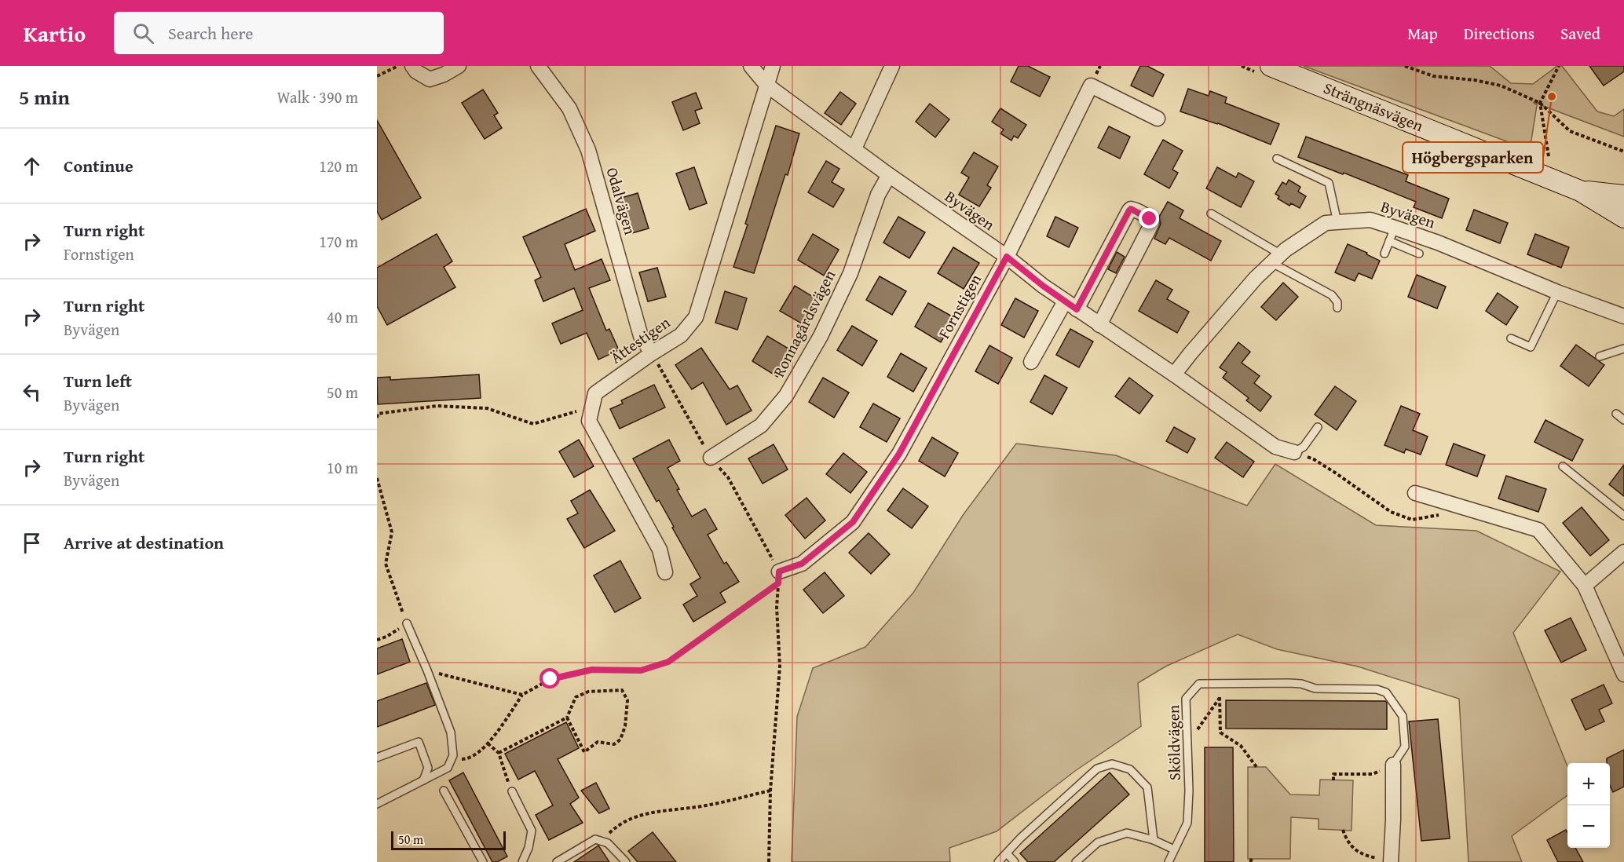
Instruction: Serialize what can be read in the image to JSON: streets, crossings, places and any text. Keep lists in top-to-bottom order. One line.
{"streets":{"main road":["Strängnäsvägen"],"street":["Odalvägen","Byvägen","Fornstigen","Ronnagårdsvägen","Ättestigen"],"lane":["Sköldvägen"]},"crossings":[["Odalvägen","Ättestigen"],["Byvägen","Fornstigen"],["Byvägen","Ronnagårdsvägen"],["Byvägen","Ättestigen"]],"places":["Högbergsparken"],"scale_bar":"50 m","page":{"header":"Kartio","search":"Search here","nav":["Map","Directions","Saved"],"heading":["5 min","Walk · 390 m"],"list":[["Continue","120 m"],["Turn right","Fornstigen","170 m"],["Turn right","Byvägen","40 m"],["Turn left","Byvägen","50 m"],["Turn right","Byvägen","10 m"],"Arrive at destination"],"map_buttons":["+","−"],"scale":"50 m"}}
